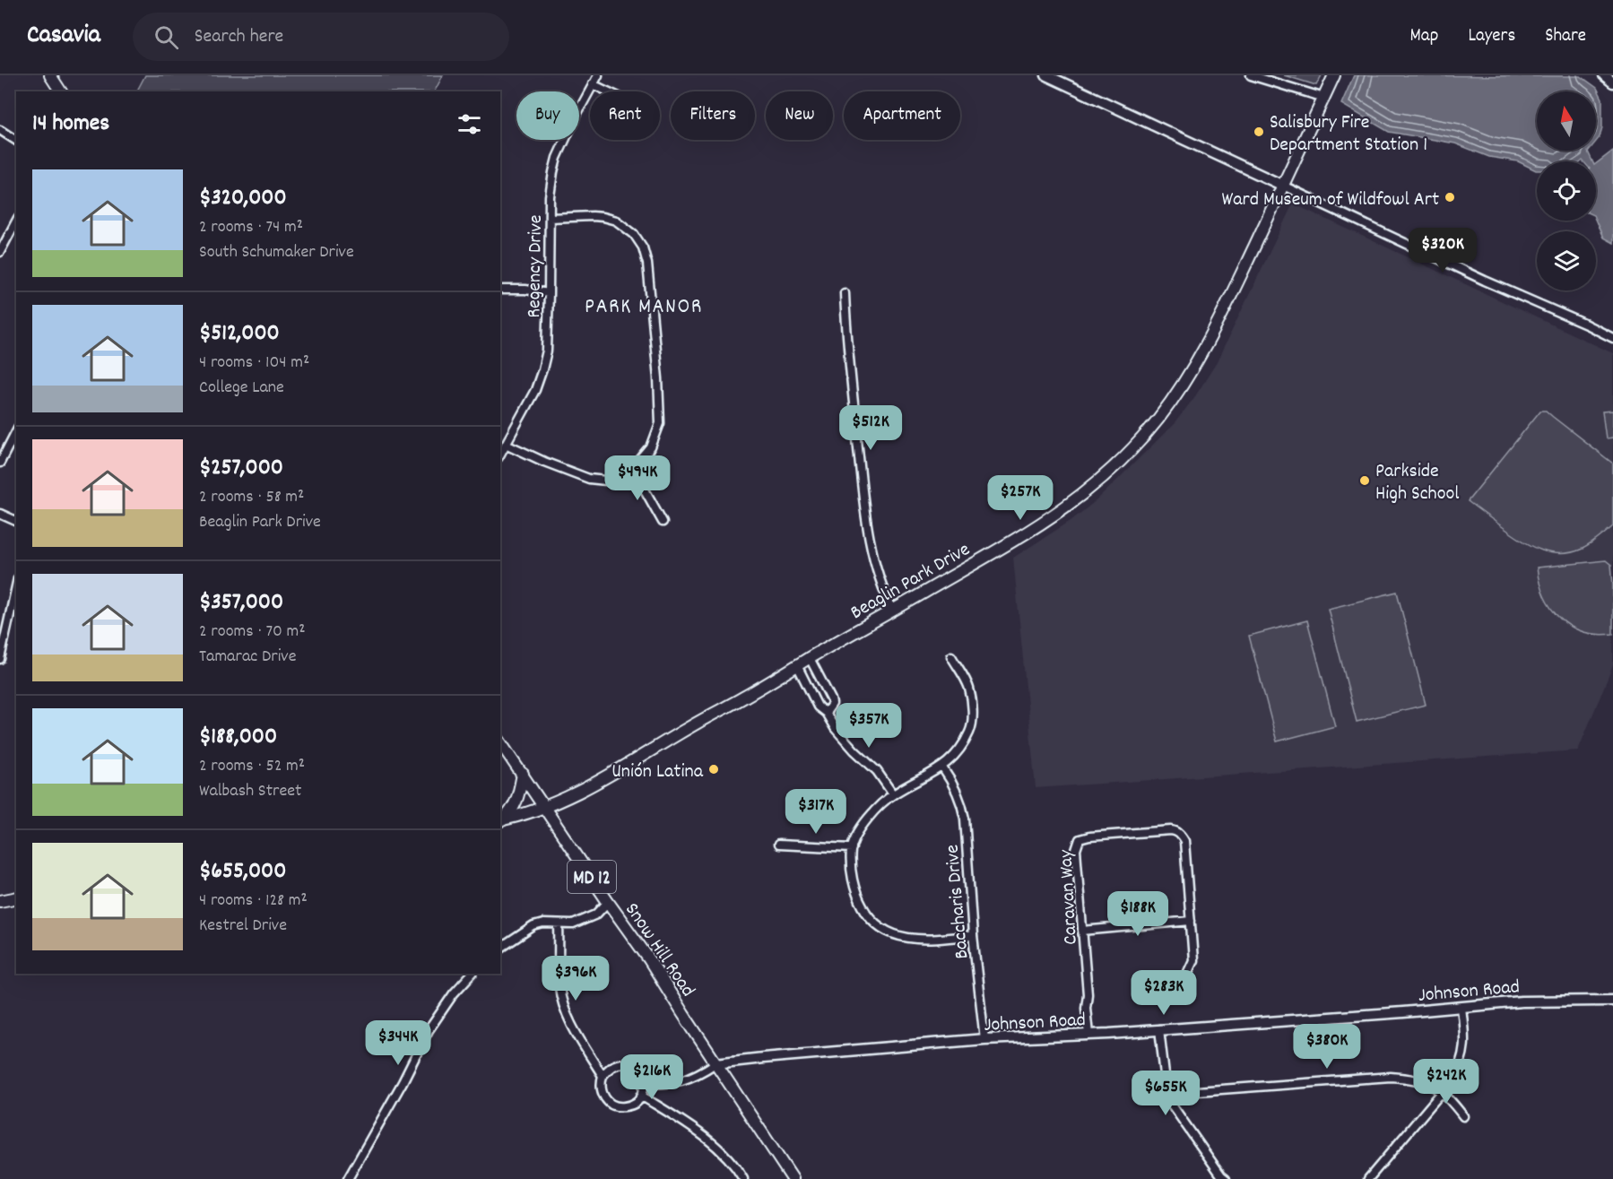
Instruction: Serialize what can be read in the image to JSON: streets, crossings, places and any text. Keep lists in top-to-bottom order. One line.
{"streets":{"main road":["Beaglin Park Drive","MD 12","Snow Hill Road"],"street":["Regency Drive","Caravan Way","Baccharis Drive","Johnson Road"]},"crossings":[["Beaglin Park Drive","Snow Hill Road"],["Caravan Way","Johnson Road"],["Baccharis Drive","Johnson Road"],["Snow Hill Road","Johnson Road"]],"districts":["PARK MANOR"],"places":["Salisbury Fire Department Station 1","Ward Museum of Wildfowl Art","Parkside High School","Unión Latina"],"north":"top","page":{"header":"Casavia","search":"Search here","nav":["Map","Layers","Share"],"chip":["Buy","Rent","Filters","New","Apartment"],"heading":"14 homes","list":[{"name":"$320,000","note":"2 rooms · 74 m² · South Schumaker Drive"},{"name":"$512,000","note":"4 rooms · 104 m² · College Lane"},{"name":"$257,000","note":"2 rooms · 58 m² · Beaglin Park Drive"},{"name":"$357,000","note":"2 rooms · 70 m² · Tamarac Drive"},{"name":"$188,000","note":"2 rooms · 52 m² · Walbash Street"},{"name":"$655,000","note":"4 rooms · 128 m² · Kestrel Drive"}],"price":["$320K","$512K","$494K","$257K","$357K","$317K","$188K","$396K","$283K","$344K","$380K","$216K","$242K","$655K"]}}
